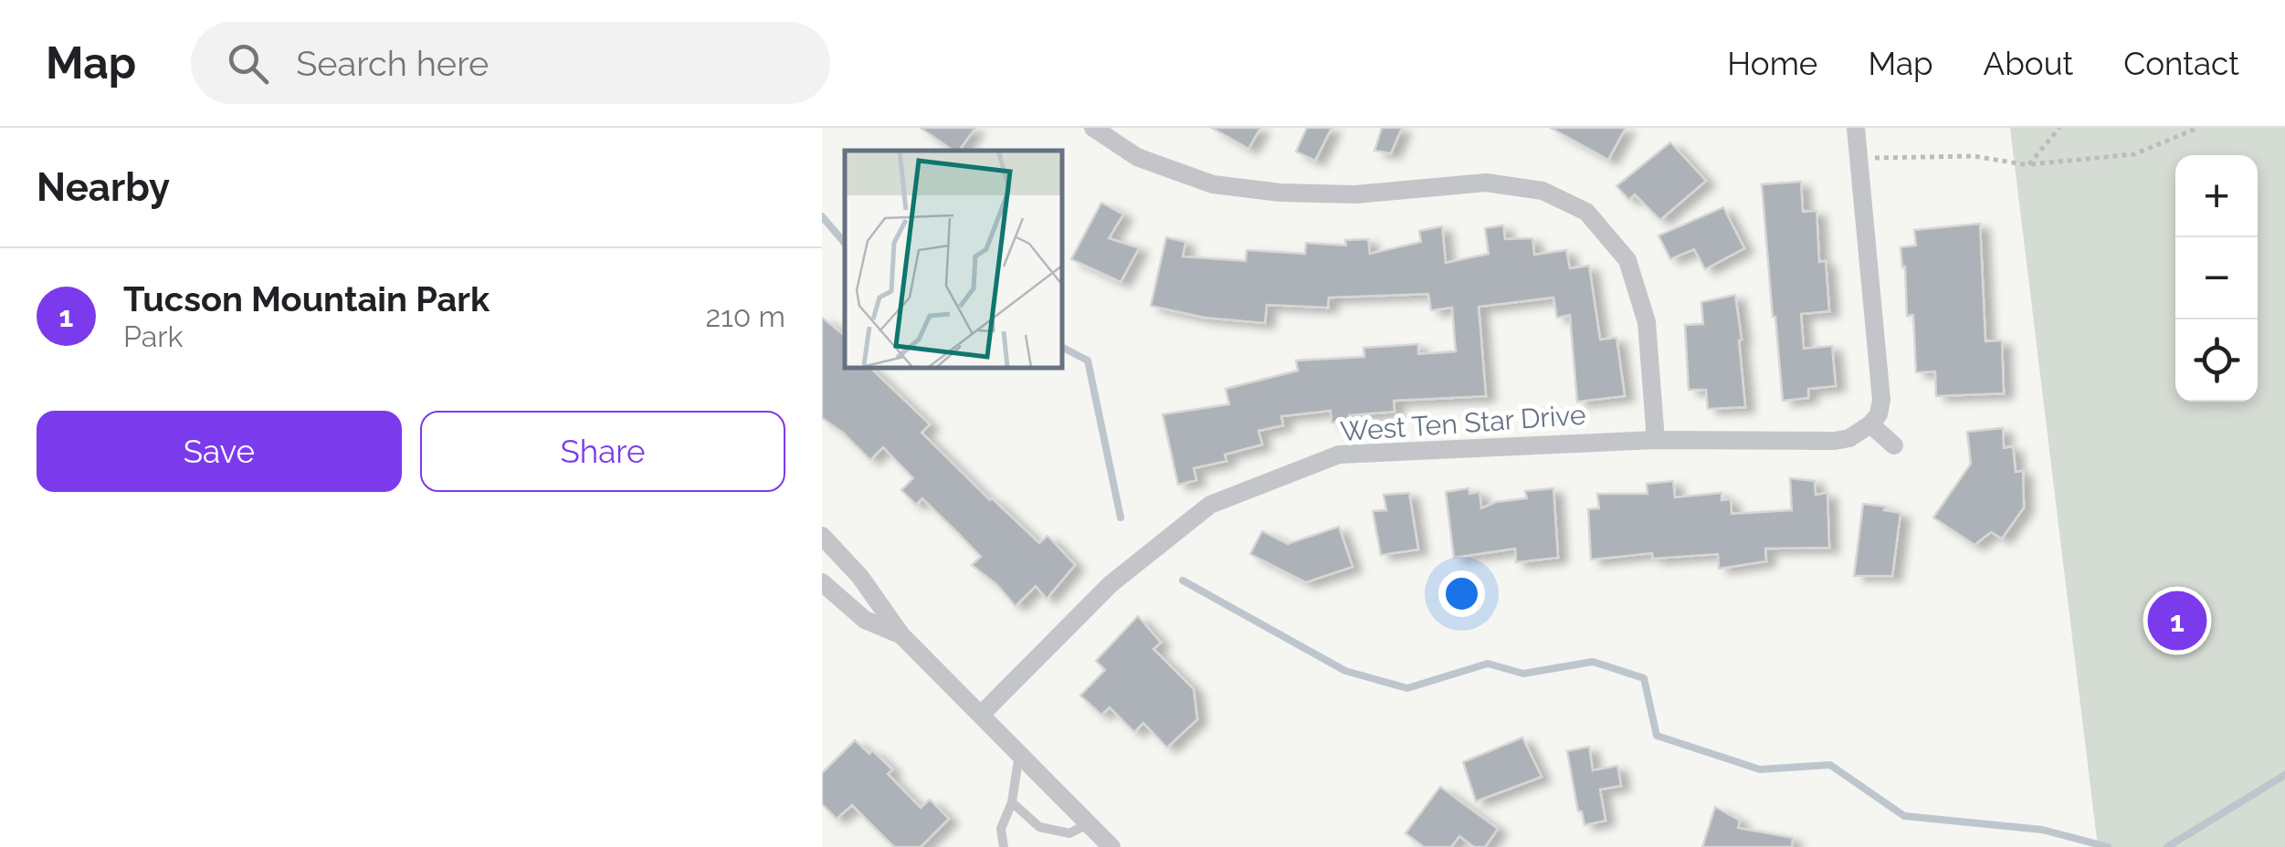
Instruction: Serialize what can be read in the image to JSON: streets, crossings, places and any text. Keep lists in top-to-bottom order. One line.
{"streets":{"street":["West Ten Star Drive"]},"page":{"header":"Map","search":"Search here","nav":["Home","Map","About","Contact"],"heading":"Nearby","map_buttons":["+","−"],"list":[{"mark":"1","name":"Tucson Mountain Park","note":"Park","value":"210 m"}],"buttons":["Save","Share"],"pins":"1"}}
